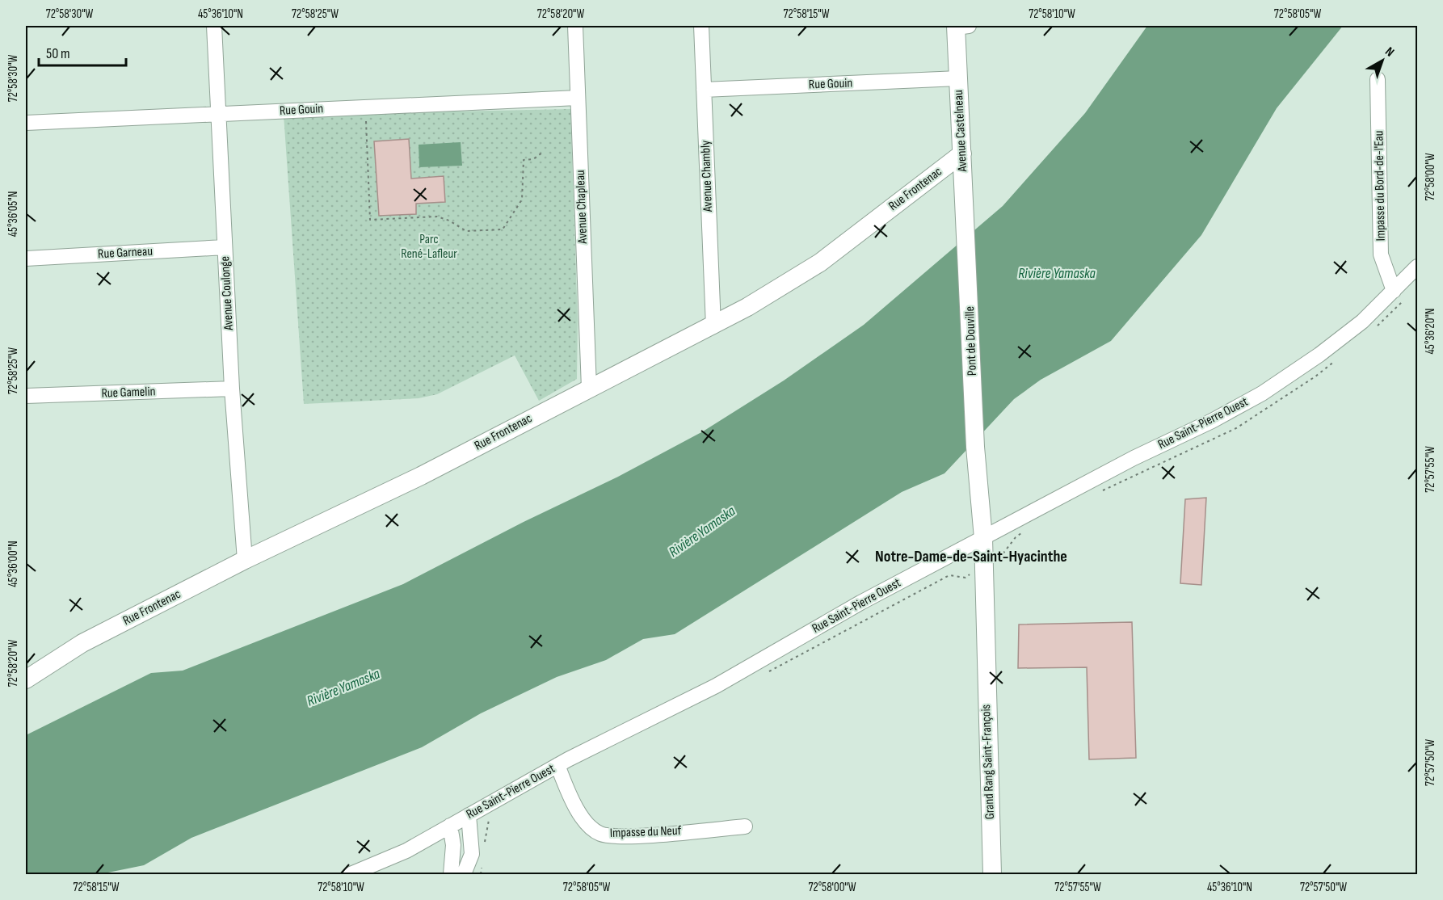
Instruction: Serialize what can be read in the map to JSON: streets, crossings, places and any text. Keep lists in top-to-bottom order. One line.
{"streets":{"main road":["Avenue Castelneau","Rue Frontenac","Pont de Douville","Grand Rang Saint-François"],"street":["Rue Gouin","Avenue Chambly","Impasse du Bord-de-l'Eau","Avenue Chapleau","Rue Garneau","Avenue Coulonge","Rue Gamelin","Rue Saint-Pierre Ouest","Impasse du Neuf"]},"crossings":[["Rue Gouin","Avenue Castelneau"],["Rue Gouin","Avenue Chambly"],["Rue Gouin","Avenue Chapleau"],["Rue Gouin","Avenue Coulonge"],["Avenue Castelneau","Rue Frontenac"],["Avenue Castelneau","Pont de Douville"],["Avenue Chambly","Rue Frontenac"],["Impasse du Bord-de-l'Eau","Rue Saint-Pierre Ouest"],["Rue Frontenac","Avenue Chapleau"],["Rue Frontenac","Avenue Coulonge"],["Rue Garneau","Avenue Coulonge"],["Avenue Coulonge","Rue Gamelin"],["Pont de Douville","Grand Rang Saint-François"],["Rue Saint-Pierre Ouest","Grand Rang Saint-François"],["Rue Saint-Pierre Ouest","Impasse du Neuf"]],"districts":["Notre-Dame-de-Saint-Hyacinthe"],"water":["Rivière Yamaska"],"parks":["Parc René-Lafleur"],"scale_bar":"50 m","north":"top right","coordinates":["72°58'30\"W","45°36'10\"N","72°58'25\"W","72°58'20\"W","72°58'15\"W","72°58'10\"W","72°58'05\"W","72°58'00\"W","45°36'05\"N","45°36'20\"N","72°57'55\"W","45°36'00\"N","72°57'50\"W"]}
